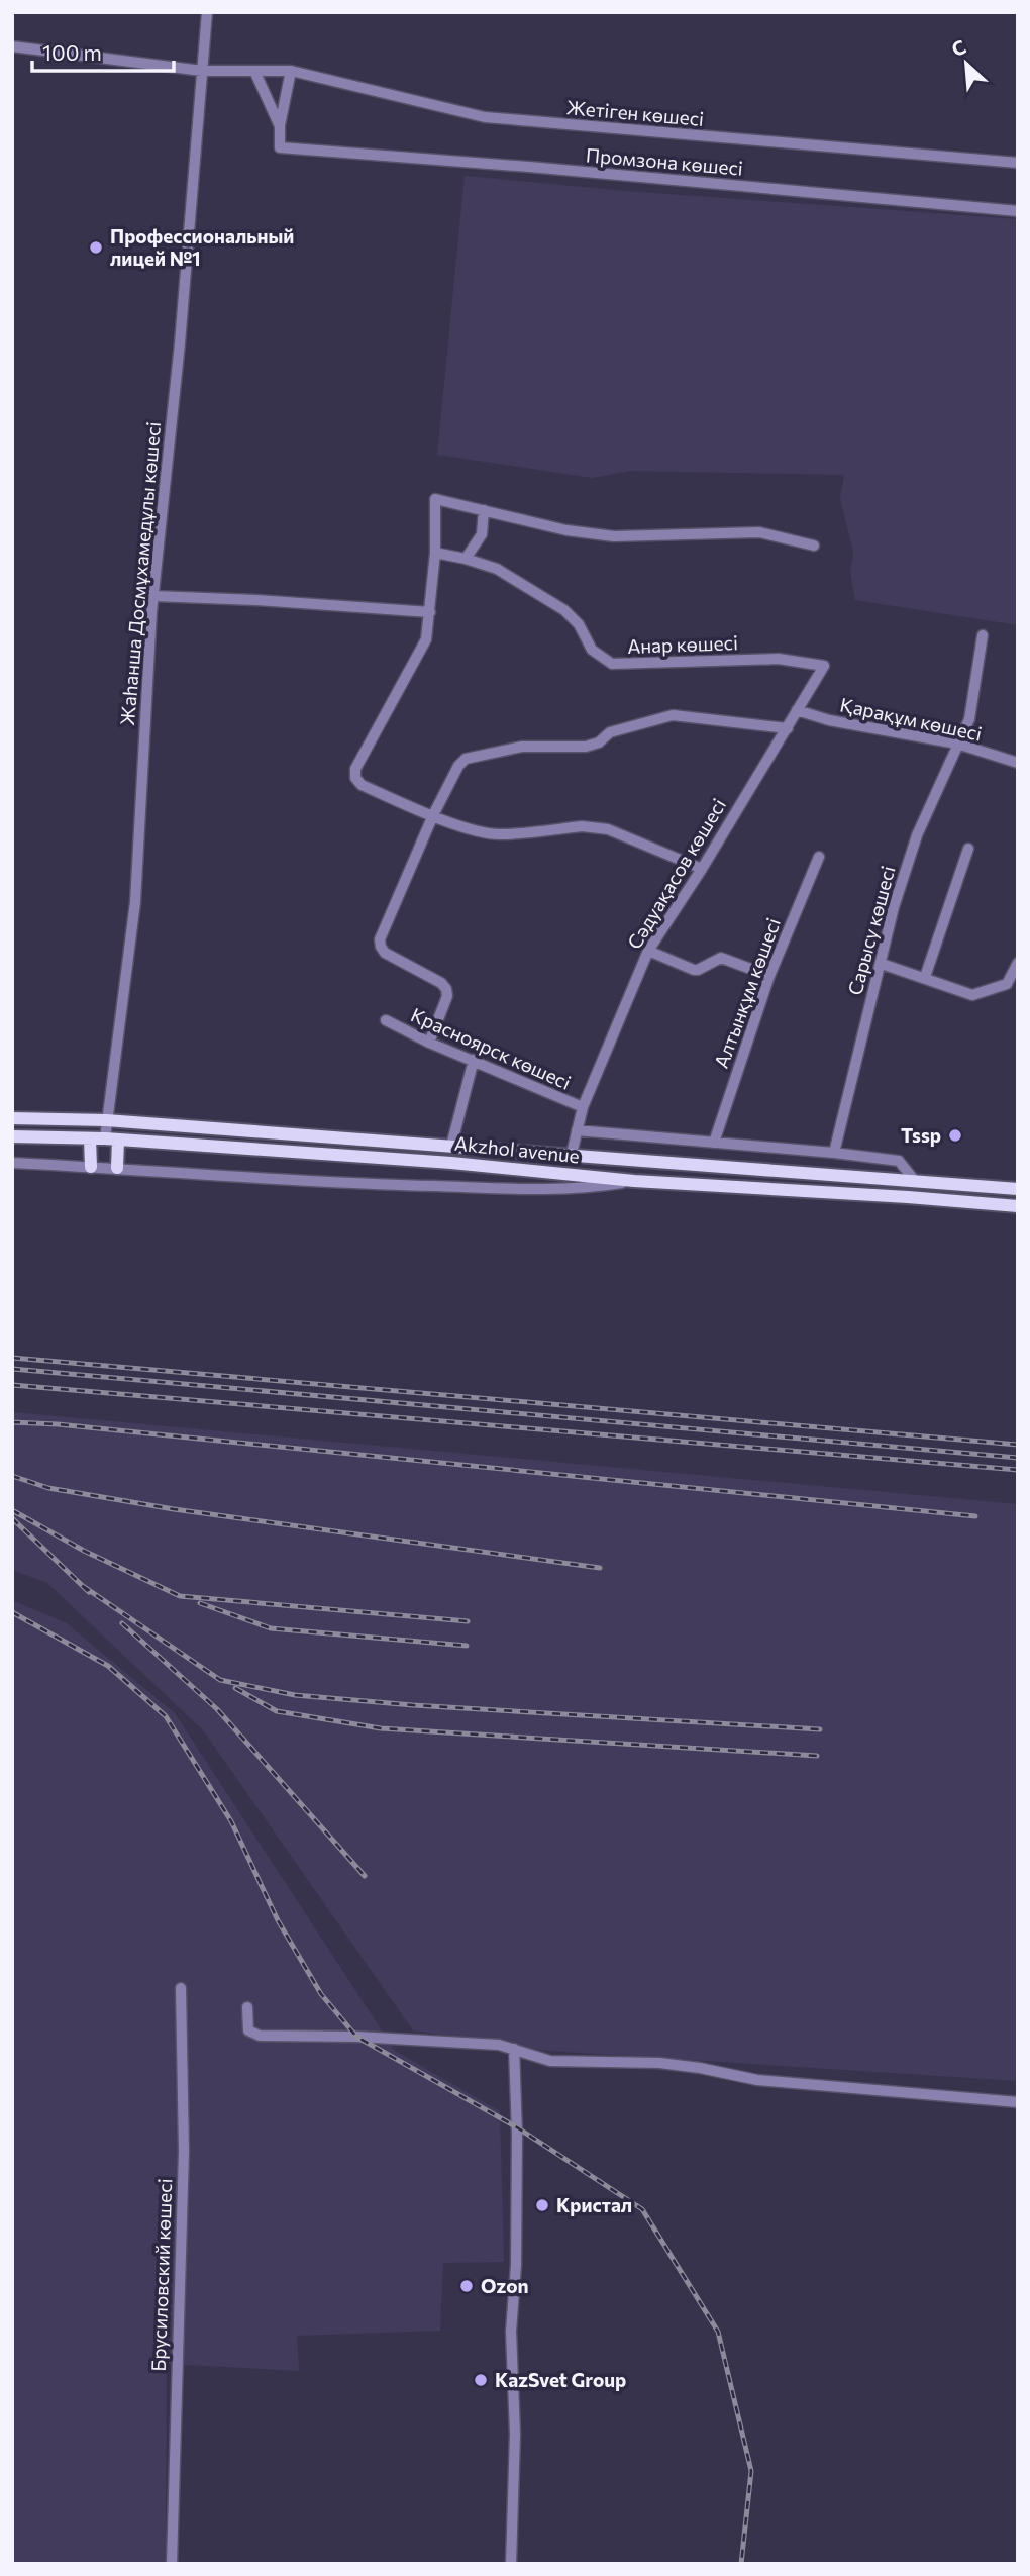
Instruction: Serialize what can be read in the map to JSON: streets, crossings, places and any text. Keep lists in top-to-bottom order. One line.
{"streets":{"main road":["Akzhol avenue"],"street":["Жетіген көшесі","Промзона көшесі","Жаһанша Досмұхамедұлы көшесі","Анар көшесі","Қарақұм көшесі","Сәдуақасов көшесі","Сарысу көшесі","Алтынқұм көшесі","Красноярск көшесі","Брусиловский көшесі"]},"crossings":[["Жетіген көшесі","Жаһанша Досмұхамедұлы көшесі"],["Жаһанша Досмұхамедұлы көшесі","Akzhol avenue"],["Анар көшесі","Сәдуақасов көшесі"],["Қарақұм көшесі","Сәдуақасов көшесі"],["Қарақұм көшесі","Сарысу көшесі"],["Сәдуақасов көшесі","Красноярск көшесі"],["Сәдуақасов көшесі","Akzhol avenue"]],"places":["Профессиональный лицей №1","Tssp","Кристал","Ozon","KazSvet Group"],"scale_bar":"100 m","north":"top left"}
